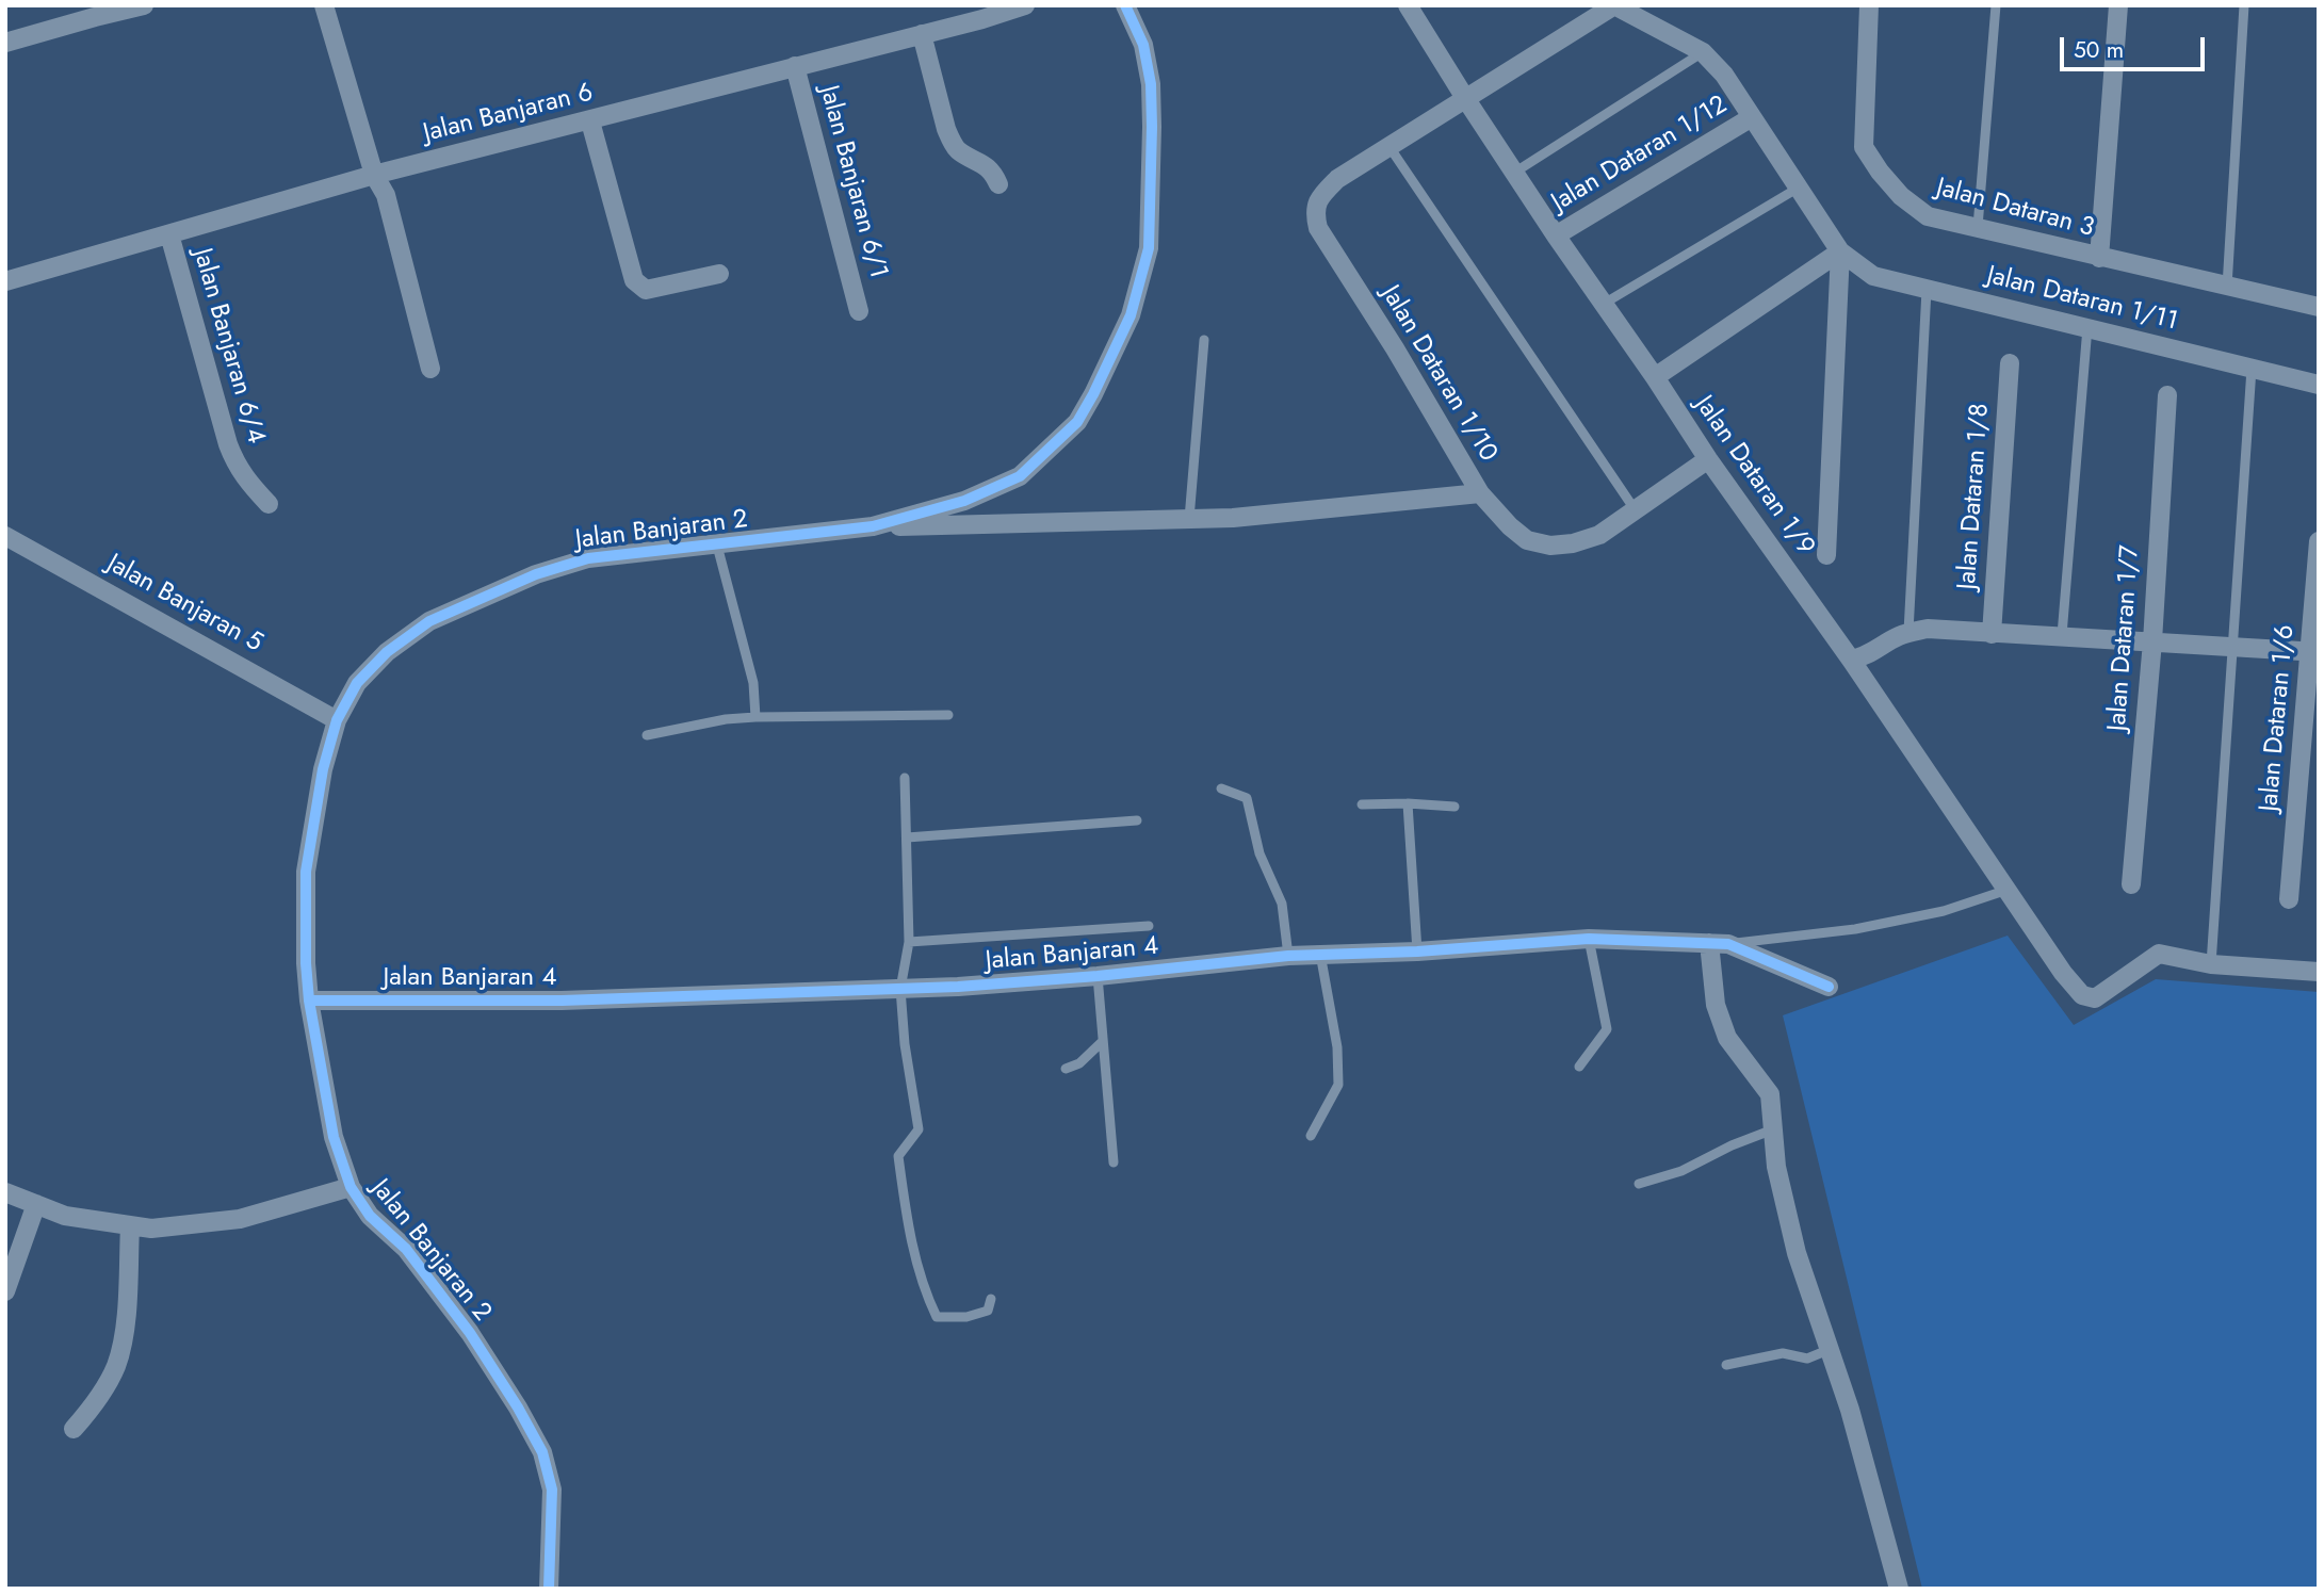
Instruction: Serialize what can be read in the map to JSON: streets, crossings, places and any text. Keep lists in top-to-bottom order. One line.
{"streets":{"street":["Jalan Banjaran 6","Jalan Dataran 1/12","Jalan Banjaran 6/1","Jalan Dataran 3","Jalan Dataran 1/11","Jalan Banjaran 6/4","Jalan Dataran 1/10","Jalan Dataran 1/9","Jalan Dataran 1/8","Jalan Banjaran 2","Jalan Banjaran 5","Jalan Dataran 1/7","Jalan Dataran 1/6","Jalan Banjaran 4"]},"crossings":[["Jalan Banjaran 6","Jalan Banjaran 6/1"],["Jalan Banjaran 6","Jalan Banjaran 6/4"],["Jalan Dataran 1/12","Jalan Dataran 1/9"],["Jalan Dataran 1/10","Jalan Dataran 1/9"],["Jalan Banjaran 2","Jalan Banjaran 5"],["Jalan Banjaran 2","Jalan Banjaran 4"]],"scale_bar":"50 m"}
